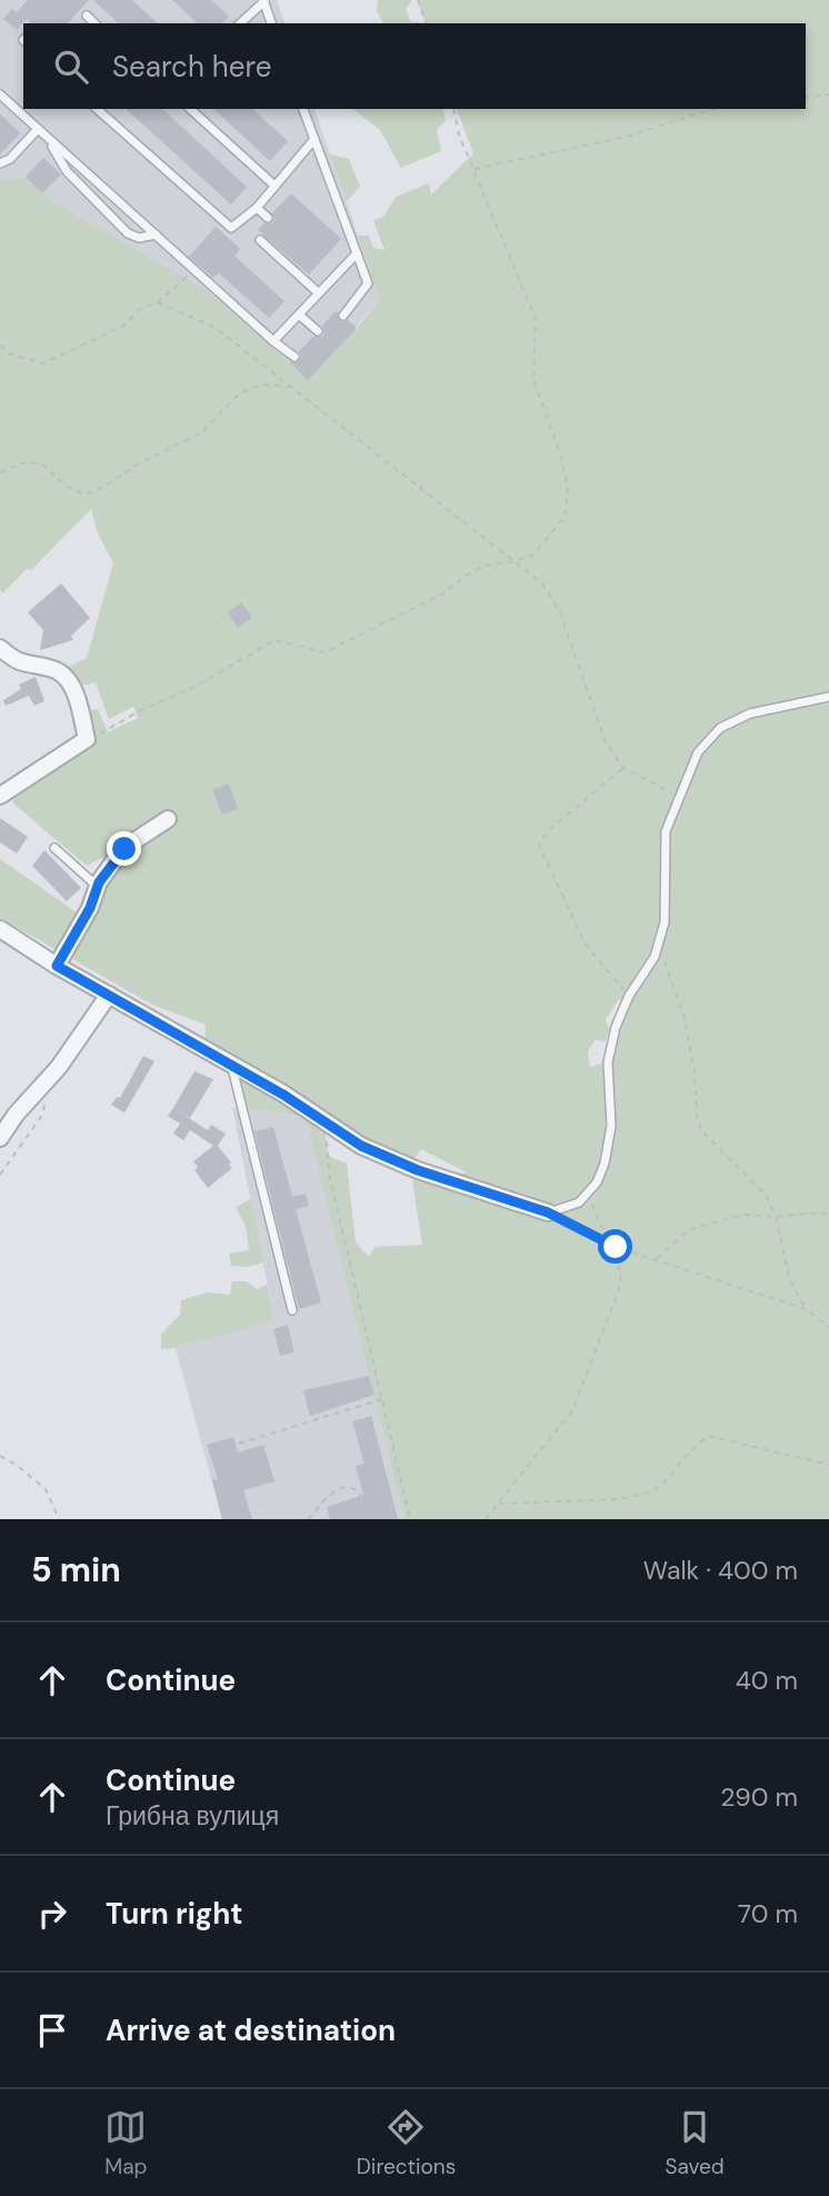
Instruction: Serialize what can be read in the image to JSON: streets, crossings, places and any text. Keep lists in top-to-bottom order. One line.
{"page":{"search":"Search here","heading":["5 min","Walk · 400 m"],"list":[["Continue","40 m"],["Continue","Грибна вулиця","290 m"],["Turn right","70 m"],"Arrive at destination"],"nav":["Map","Directions","Saved"]}}
